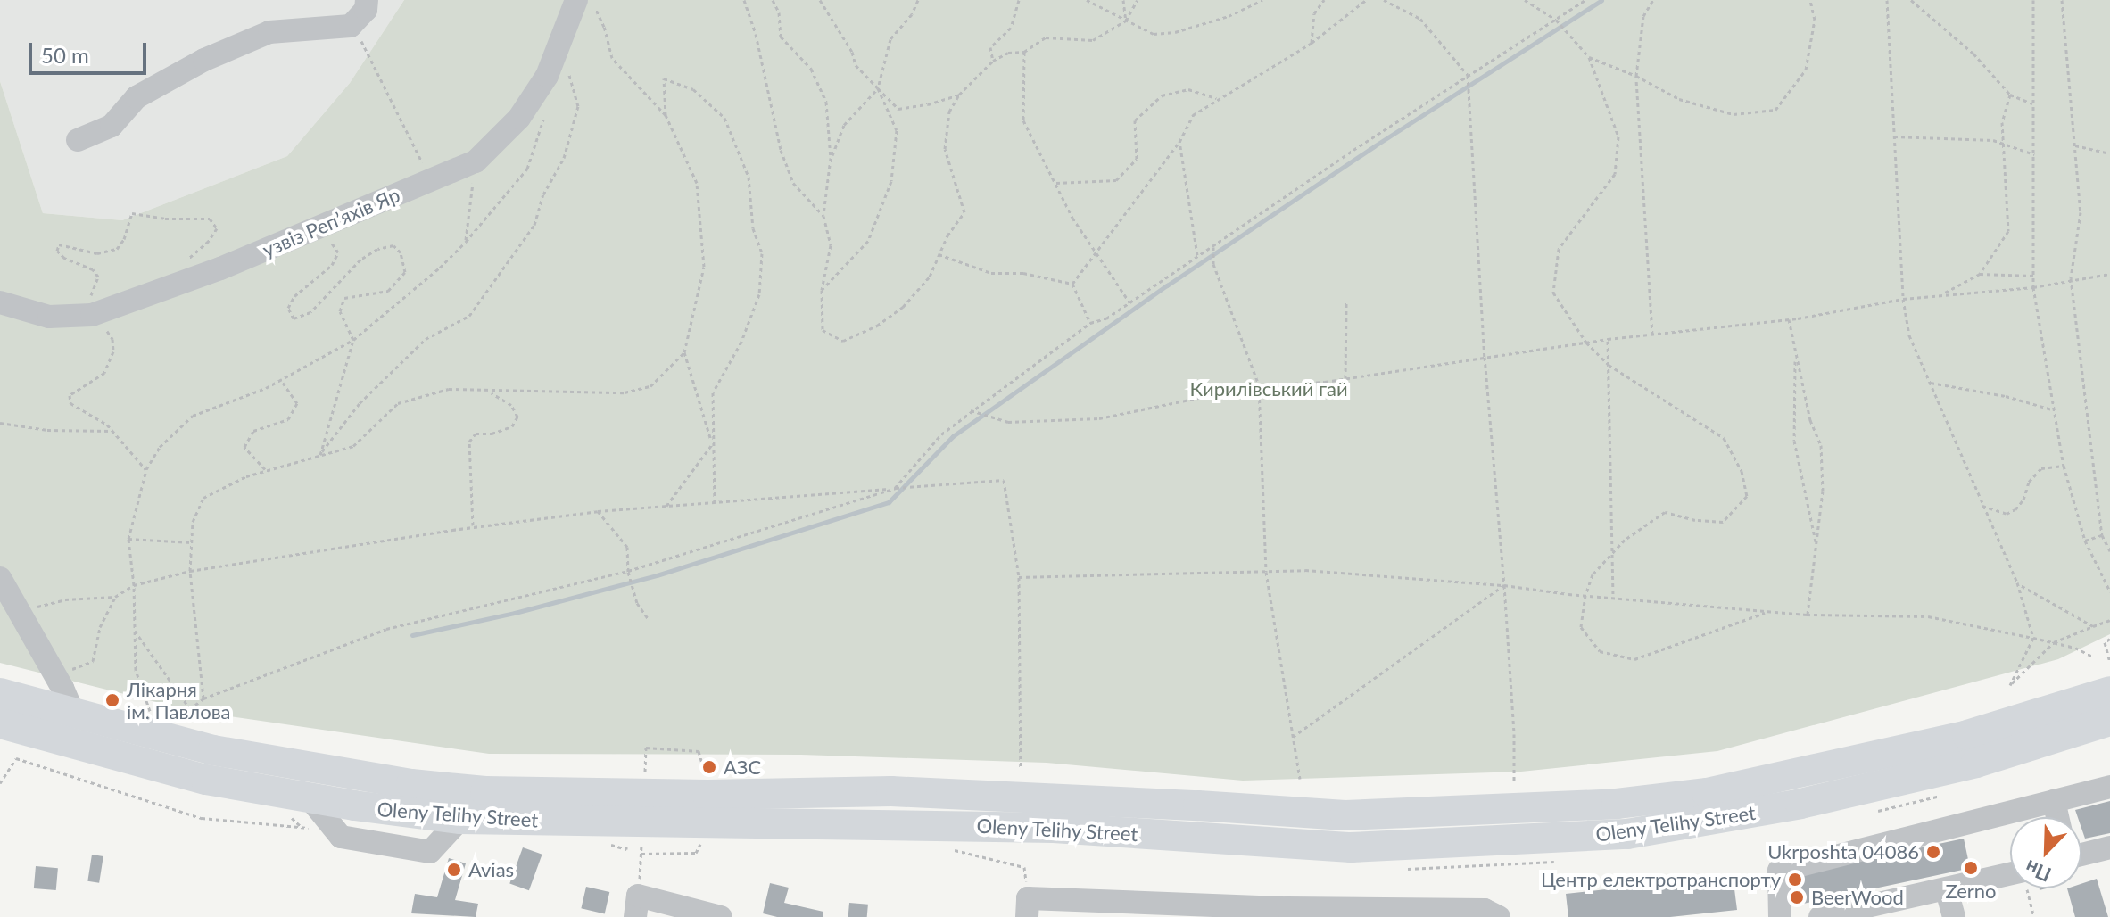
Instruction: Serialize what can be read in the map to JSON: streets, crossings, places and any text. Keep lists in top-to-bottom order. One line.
{"streets":{"main road":["Oleny Telihy Street"],"street":["узвіз Репʼяхів Яр"]},"parks":["Кирилівський гай"],"places":["Лікарня ім. Павлова","АЗС","Ukrposhta 04086","Zerno","Avias","Центр електротранспорту","BeerWood"],"scale_bar":"50 m","north":"bottom left"}
